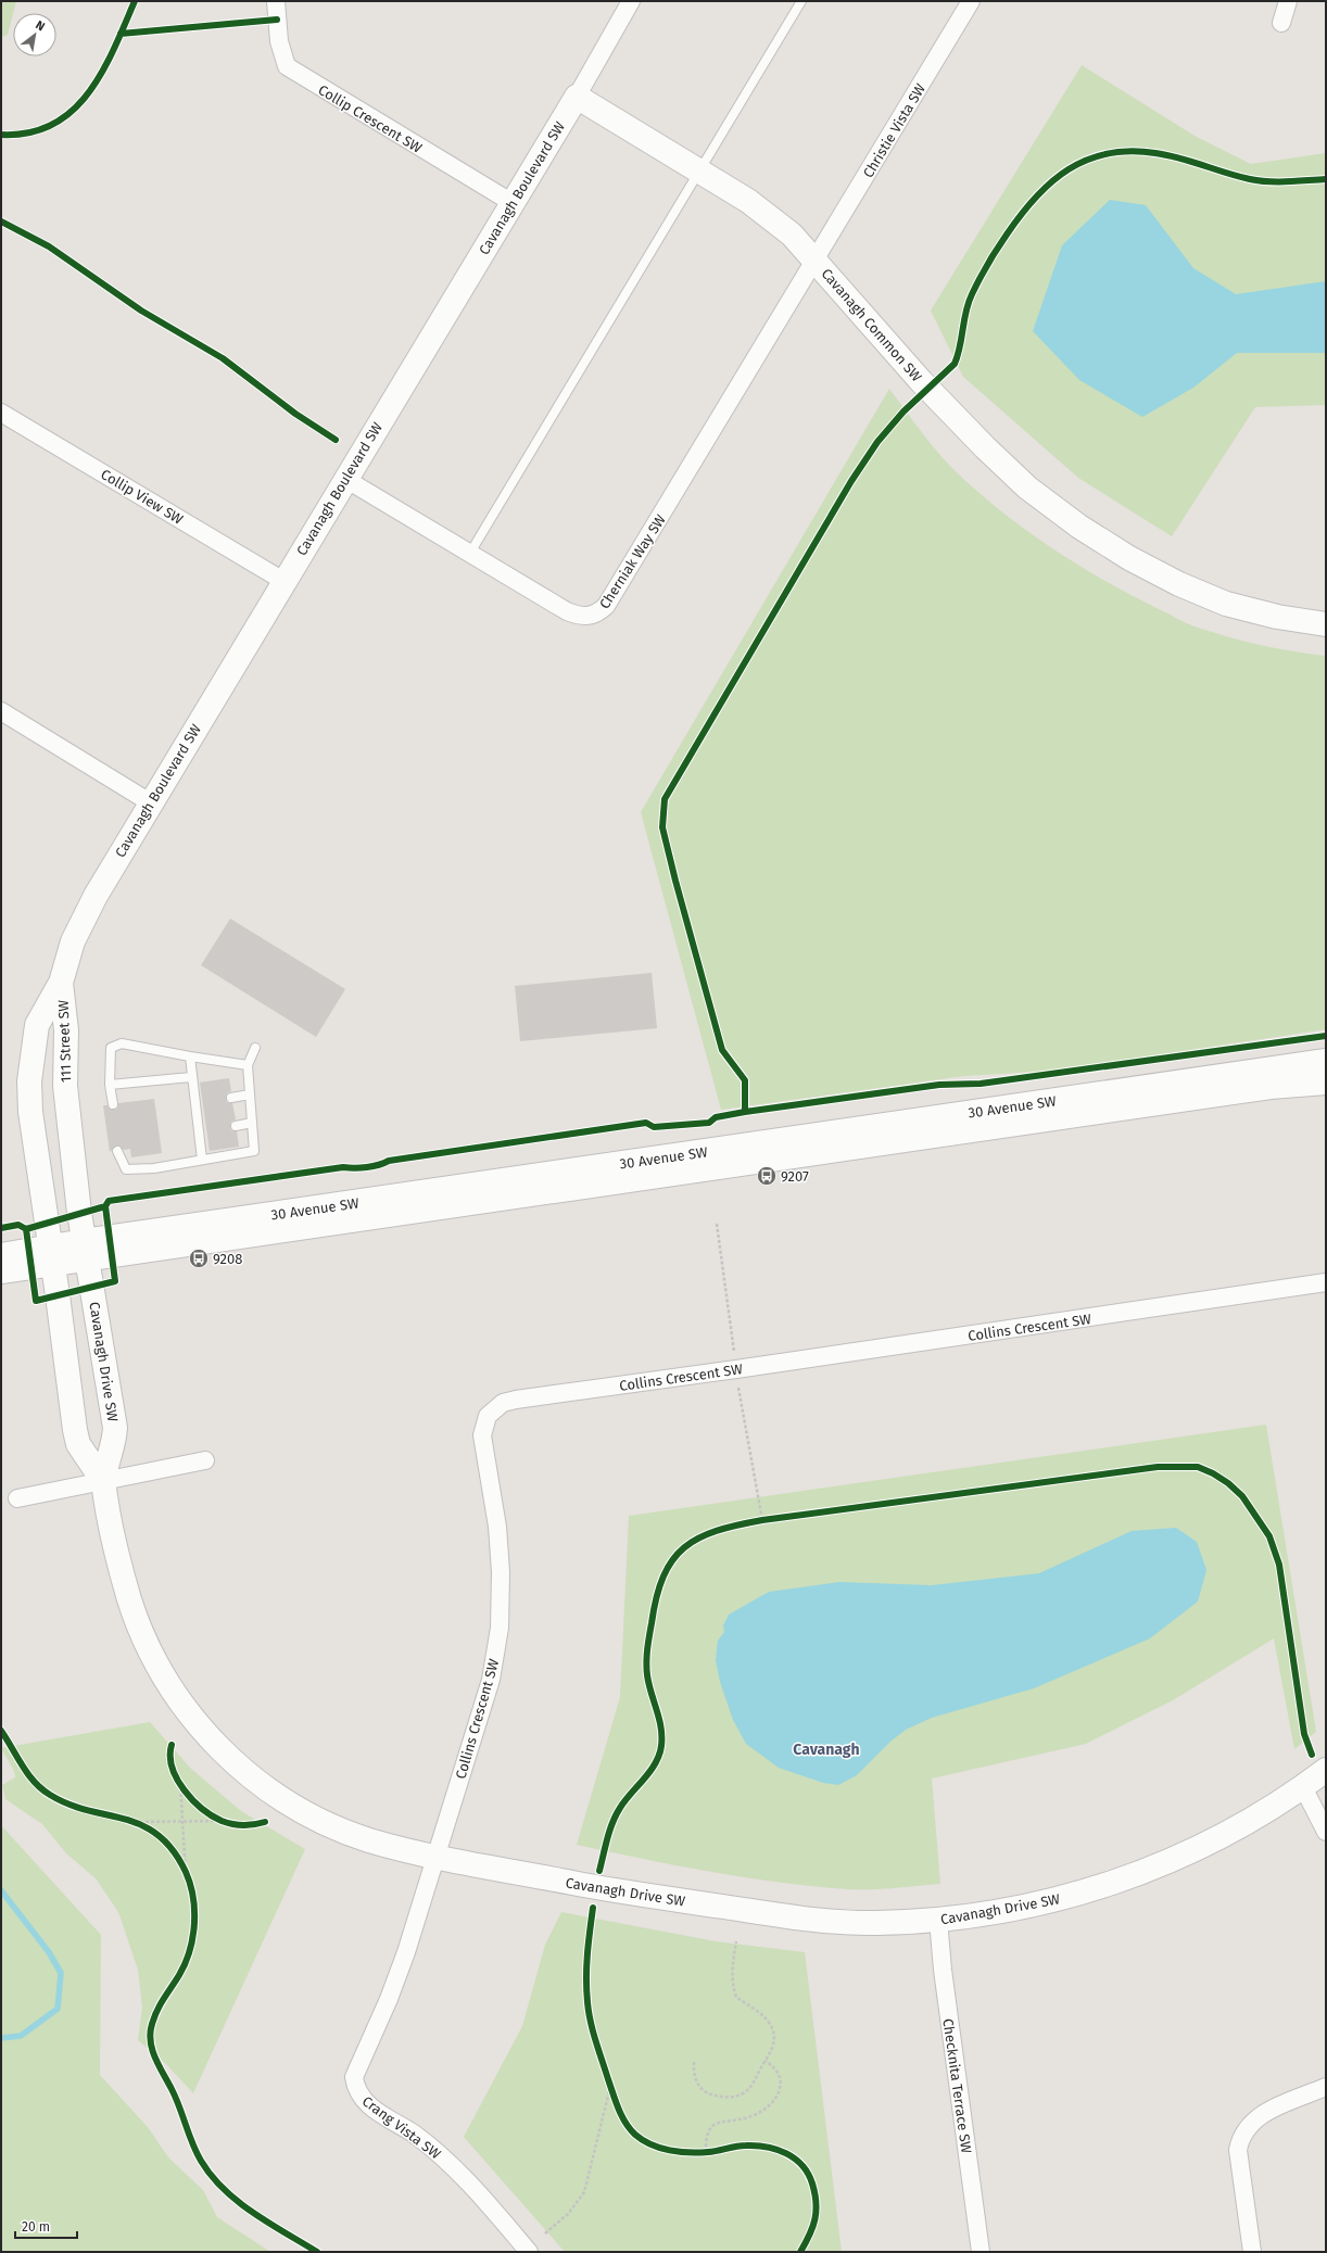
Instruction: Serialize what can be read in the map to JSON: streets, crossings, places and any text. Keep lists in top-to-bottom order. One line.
{"streets":{"street":["Collip Crescent SW","Christie Vista SW","Cavanagh Boulevard SW","Cavanagh Common SW","Collip View SW","Cherniak Way SW","111 Street SW","30 Avenue SW","Collins Crescent SW","Cavanagh Drive SW","Checknita Terrace SW","Crang Vista SW"]},"crossings":[["Collip Crescent SW","Cavanagh Boulevard SW"],["Christie Vista SW","Cavanagh Common SW"],["Christie Vista SW","Cherniak Way SW"],["Cavanagh Boulevard SW","Cavanagh Common SW"],["Cavanagh Boulevard SW","Collip View SW"],["Cavanagh Boulevard SW","Cherniak Way SW"],["Cavanagh Boulevard SW","111 Street SW"],["Cavanagh Common SW","Cherniak Way SW"],["111 Street SW","30 Avenue SW"],["111 Street SW","Cavanagh Drive SW"],["30 Avenue SW","Cavanagh Drive SW"],["Collins Crescent SW","Cavanagh Drive SW"],["Collins Crescent SW","Crang Vista SW"],["Cavanagh Drive SW","Checknita Terrace SW"],["Cavanagh Drive SW","Crang Vista SW"]],"districts":["Cavanagh"],"places":{"bus stop":["9207","9208"]},"scale_bar":"20 m","north":"top right"}
